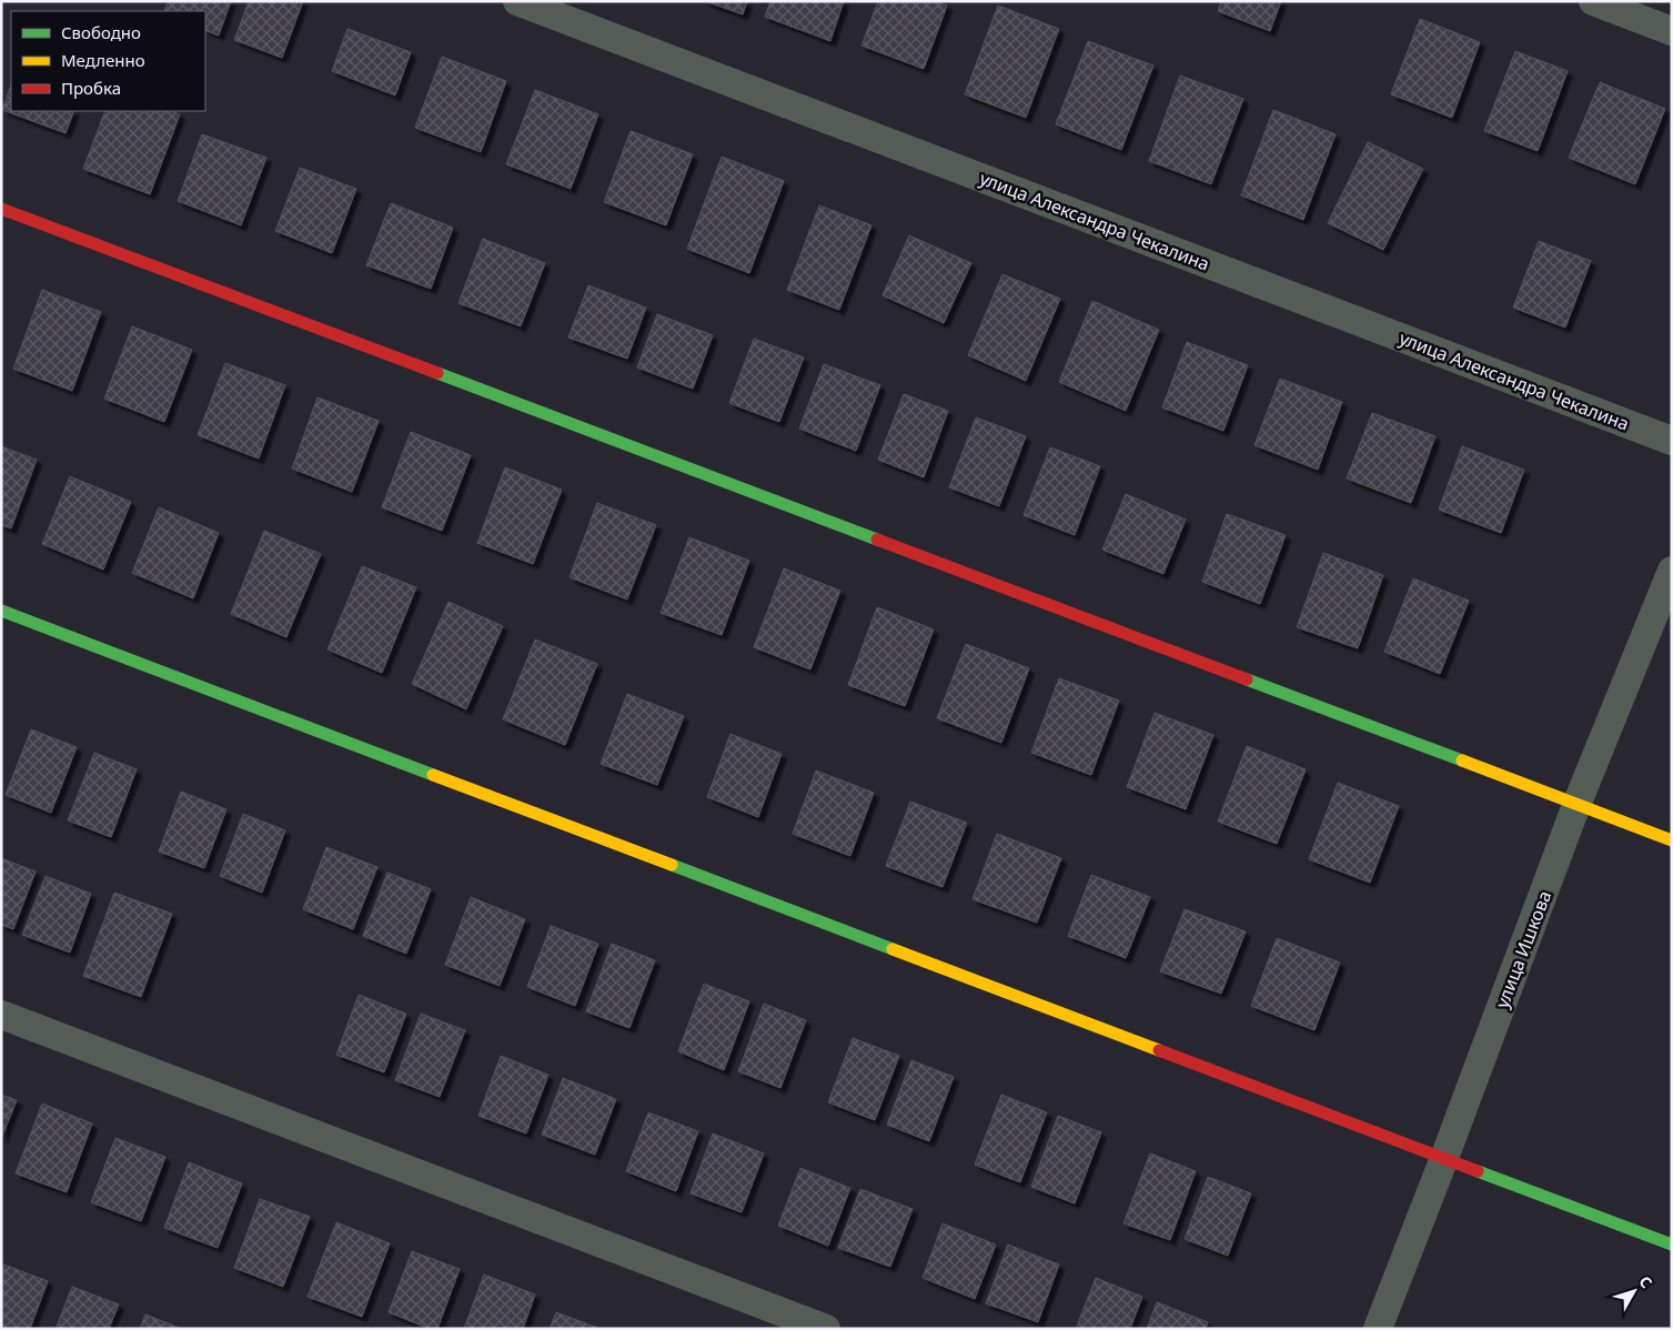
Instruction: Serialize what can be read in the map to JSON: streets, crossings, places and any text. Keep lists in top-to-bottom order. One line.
{"streets":{"street":["улица Александра Чекалина","улица Ишкова"]},"legend":["Свободно","Медленно","Пробка"],"north":"top right"}
